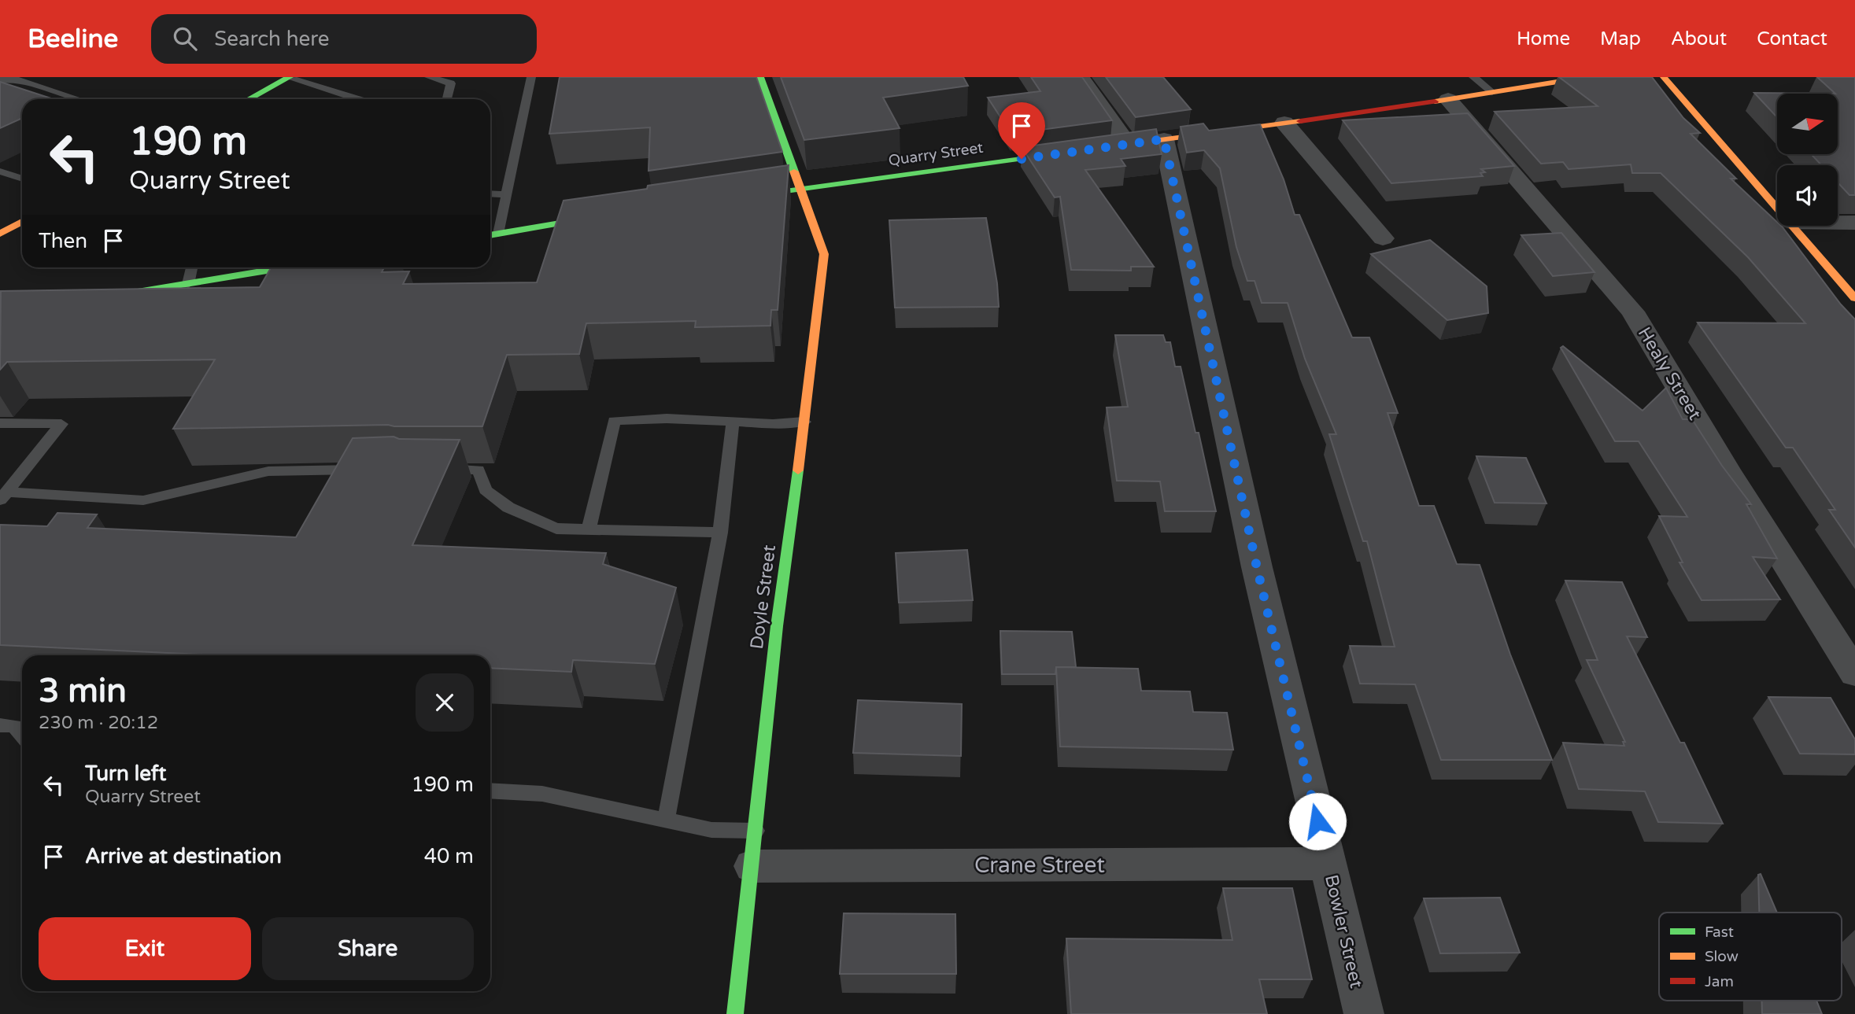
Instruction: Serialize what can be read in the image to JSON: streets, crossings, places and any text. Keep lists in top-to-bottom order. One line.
{"streets":{"main road":["Quarry Street","Doyle Street"],"street":["Healy Street","Crane Street","Bowler Street"]},"crossings":[["Quarry Street","Doyle Street"],["Doyle Street","Crane Street"],["Crane Street","Bowler Street"]],"legend":["Fast","Slow","Jam"],"north":"right","page":{"header":"Beeline","search":"Search here","nav":["Home","Map","About","Contact"],"turn":["190 m","Quarry Street"],"then":"Then","heading":["3 min","230 m · 20:12"],"list":[{"name":"Turn left","note":"Quarry Street","value":"190 m"},{"name":"Arrive at destination","value":"40 m"}],"buttons":["Exit","Share"]}}
